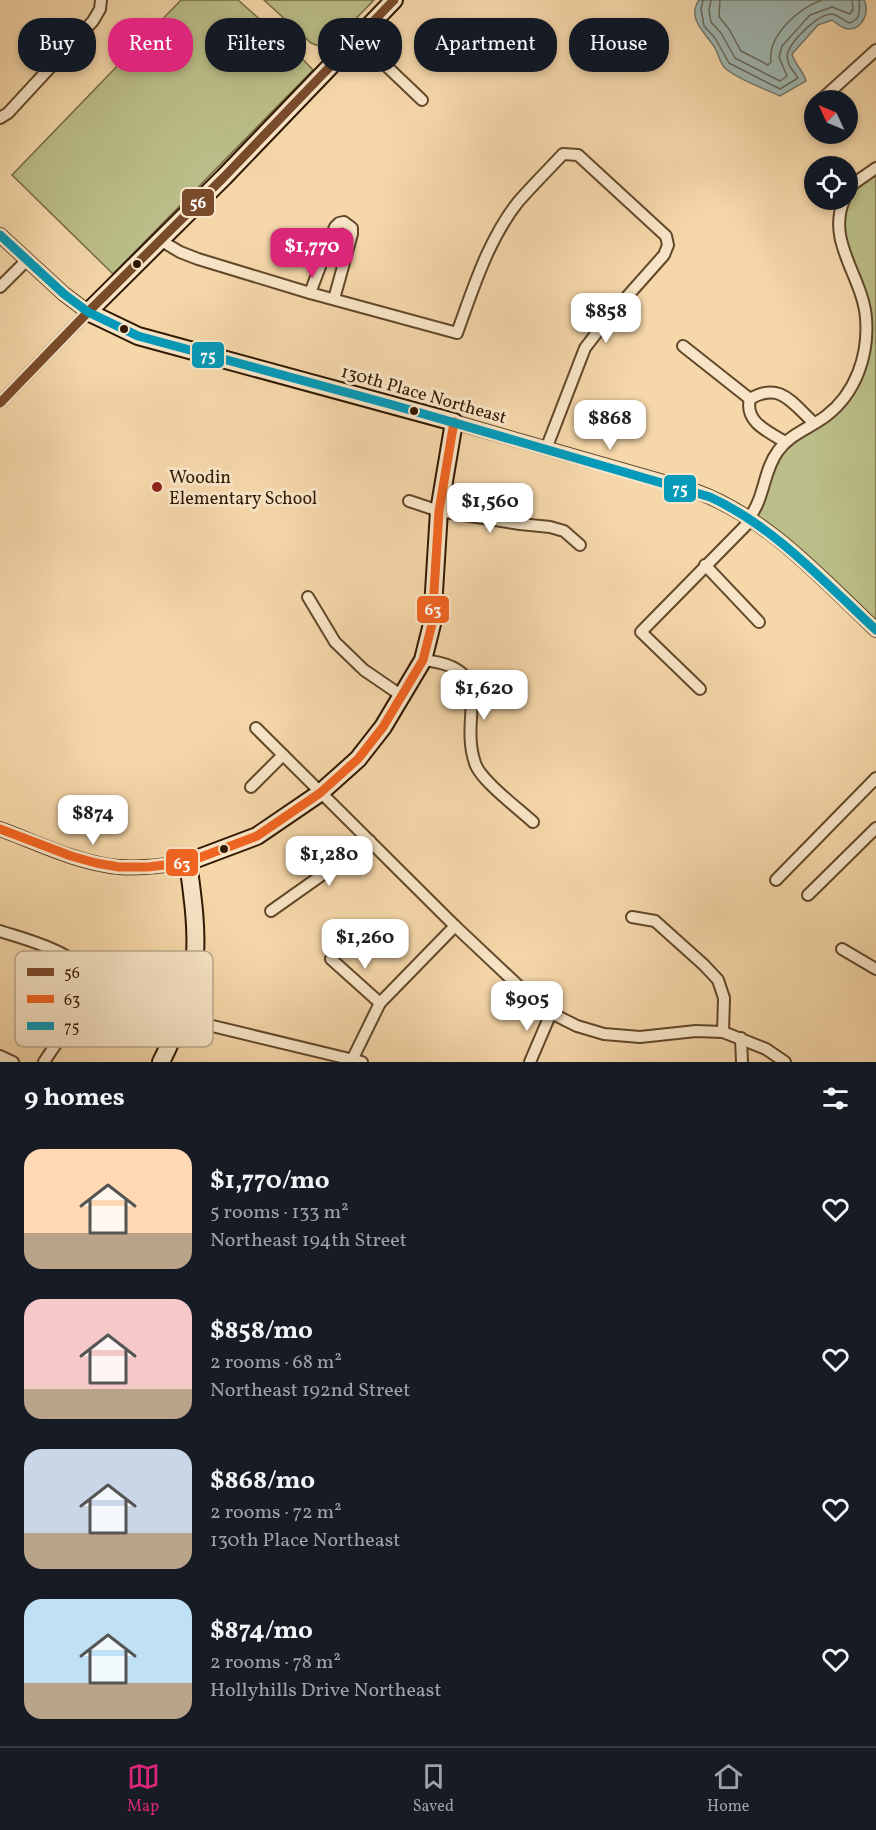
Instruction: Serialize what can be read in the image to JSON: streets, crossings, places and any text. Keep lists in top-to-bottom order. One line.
{"streets":{"main road":["130th Place Northeast"]},"places":["Woodin Elementary School"],"lines":["transit line 56","transit line 75","transit line 63"],"legend":["56","63","75"],"north":"top left","page":{"chip":["Buy","Rent","Filters","New","Apartment","House"],"price":["$1,770","$858","$868","$1,560","$1,620","$874","$1,280","$1,260","$905"],"heading":"9 homes","list":[{"name":"$1,770/mo","note":"5 rooms · 133 m² · Northeast 194th Street"},{"name":"$858/mo","note":"2 rooms · 68 m² · Northeast 192nd Street"},{"name":"$868/mo","note":"2 rooms · 72 m² · 130th Place Northeast"},{"name":"$874/mo","note":"2 rooms · 78 m² · Hollyhills Drive Northeast"}],"tabs":["Map","Saved","Home"]}}
